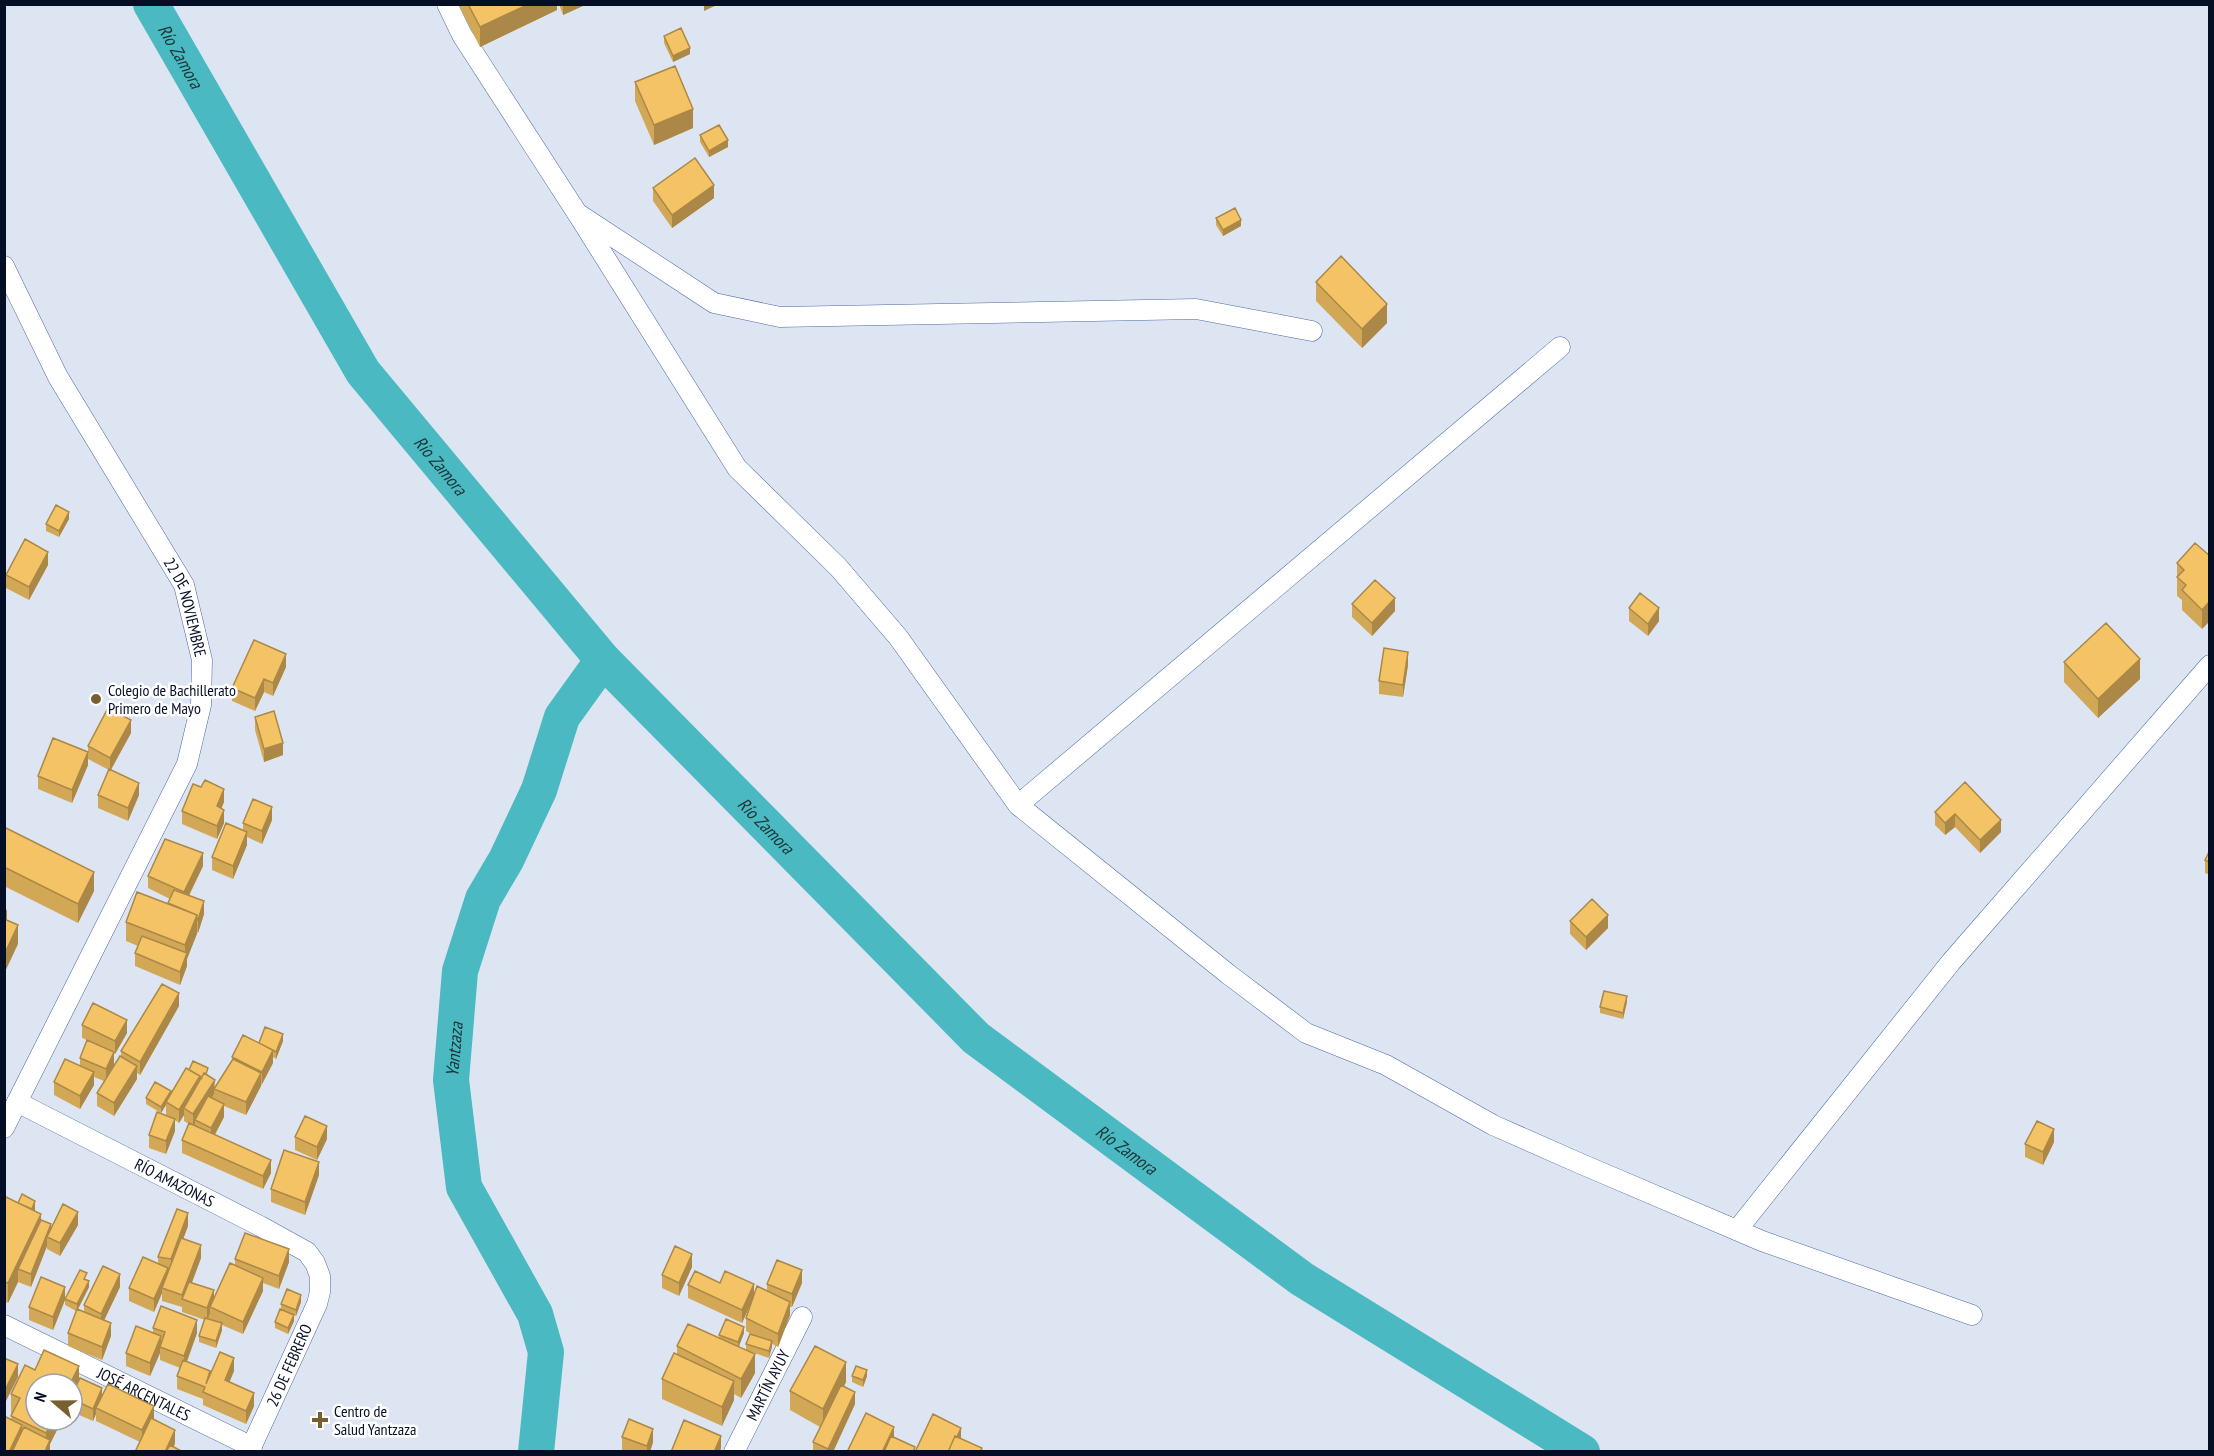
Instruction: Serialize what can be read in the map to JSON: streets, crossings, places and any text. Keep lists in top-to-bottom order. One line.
{"streets":{"street":["22 DE NOVIEMBRE","RÍO AMAZONAS","26 DE FEBRERO","MARTÍN AYUY","JOSÉ ARCENTALES"]},"crossings":[["22 DE NOVIEMBRE","RÍO AMAZONAS"],["RÍO AMAZONAS","26 DE FEBRERO"],["26 DE FEBRERO","JOSÉ ARCENTALES"]],"water":["Río Zamora","Yantzaza"],"places":{"other":["Colegio de Bachillerato Primero de Mayo"],"health":["Centro de Salud Yantzaza"]},"north":"left"}
